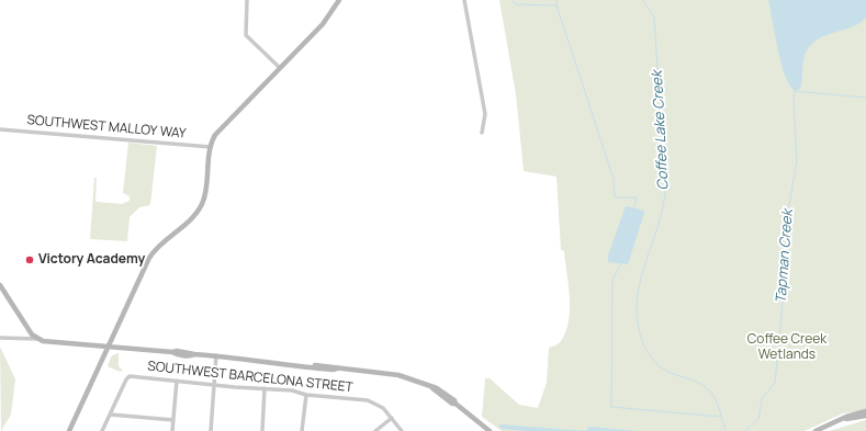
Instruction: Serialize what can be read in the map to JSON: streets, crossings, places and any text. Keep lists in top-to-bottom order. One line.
{"streets":{"street":["SOUTHWEST MALLOY WAY","SOUTHWEST BARCELONA STREET"]},"water":["Coffee Lake Creek","Tapman Creek"],"parks":["Coffee Creek Wetlands"],"places":["Victory Academy"]}
